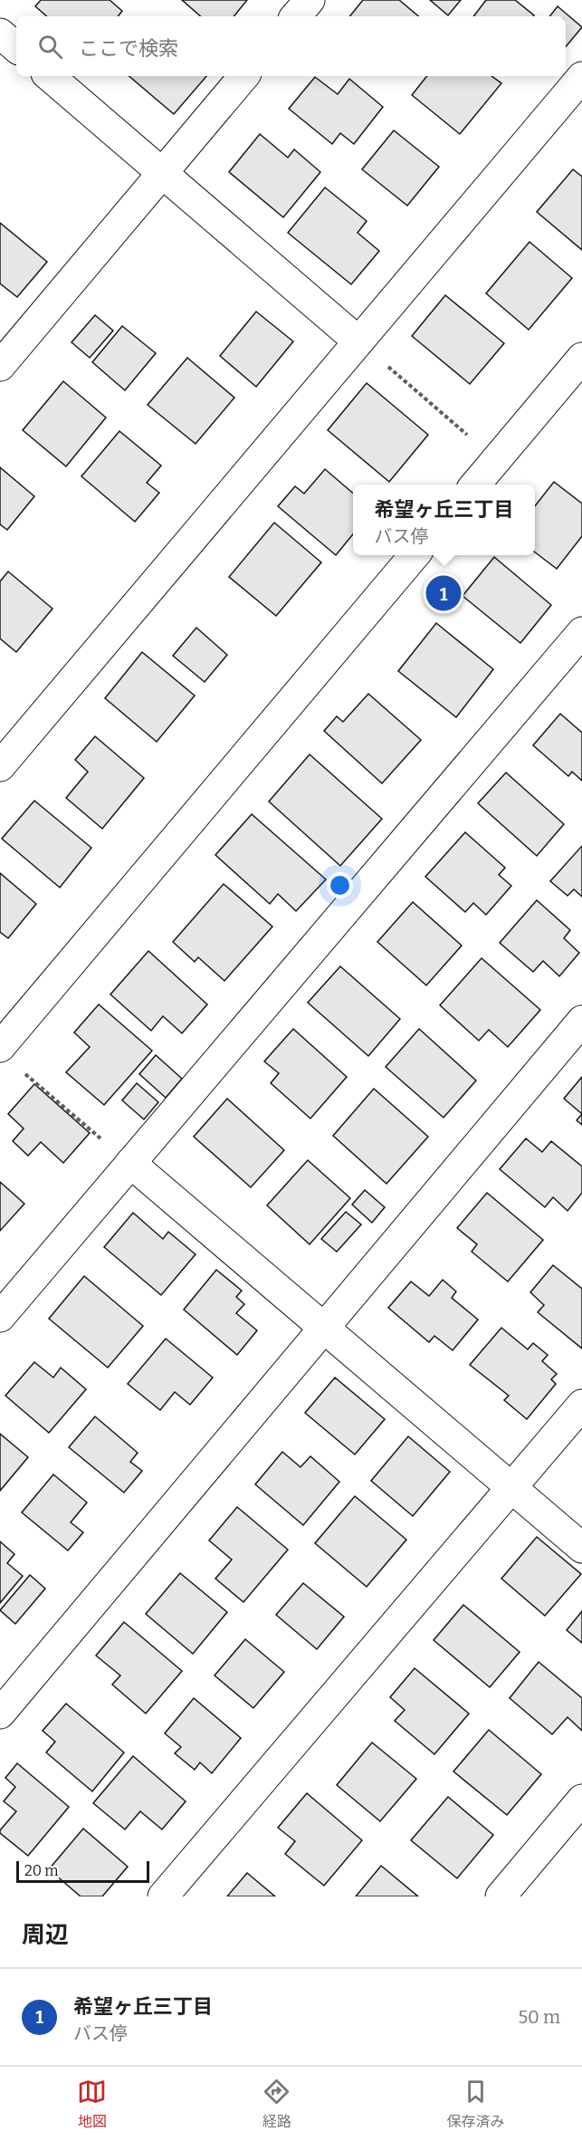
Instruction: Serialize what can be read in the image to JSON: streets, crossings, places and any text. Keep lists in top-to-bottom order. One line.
{"scale_bar":"20 m","page":{"search":"ここで検索","popup":["希望ヶ丘三丁目","バス停"],"pins":"1","scale":"20 m","heading":"周辺","list":[{"mark":"1","name":"希望ヶ丘三丁目","note":"バス停","value":"50 m"}],"nav":["地図","経路","保存済み"]}}
